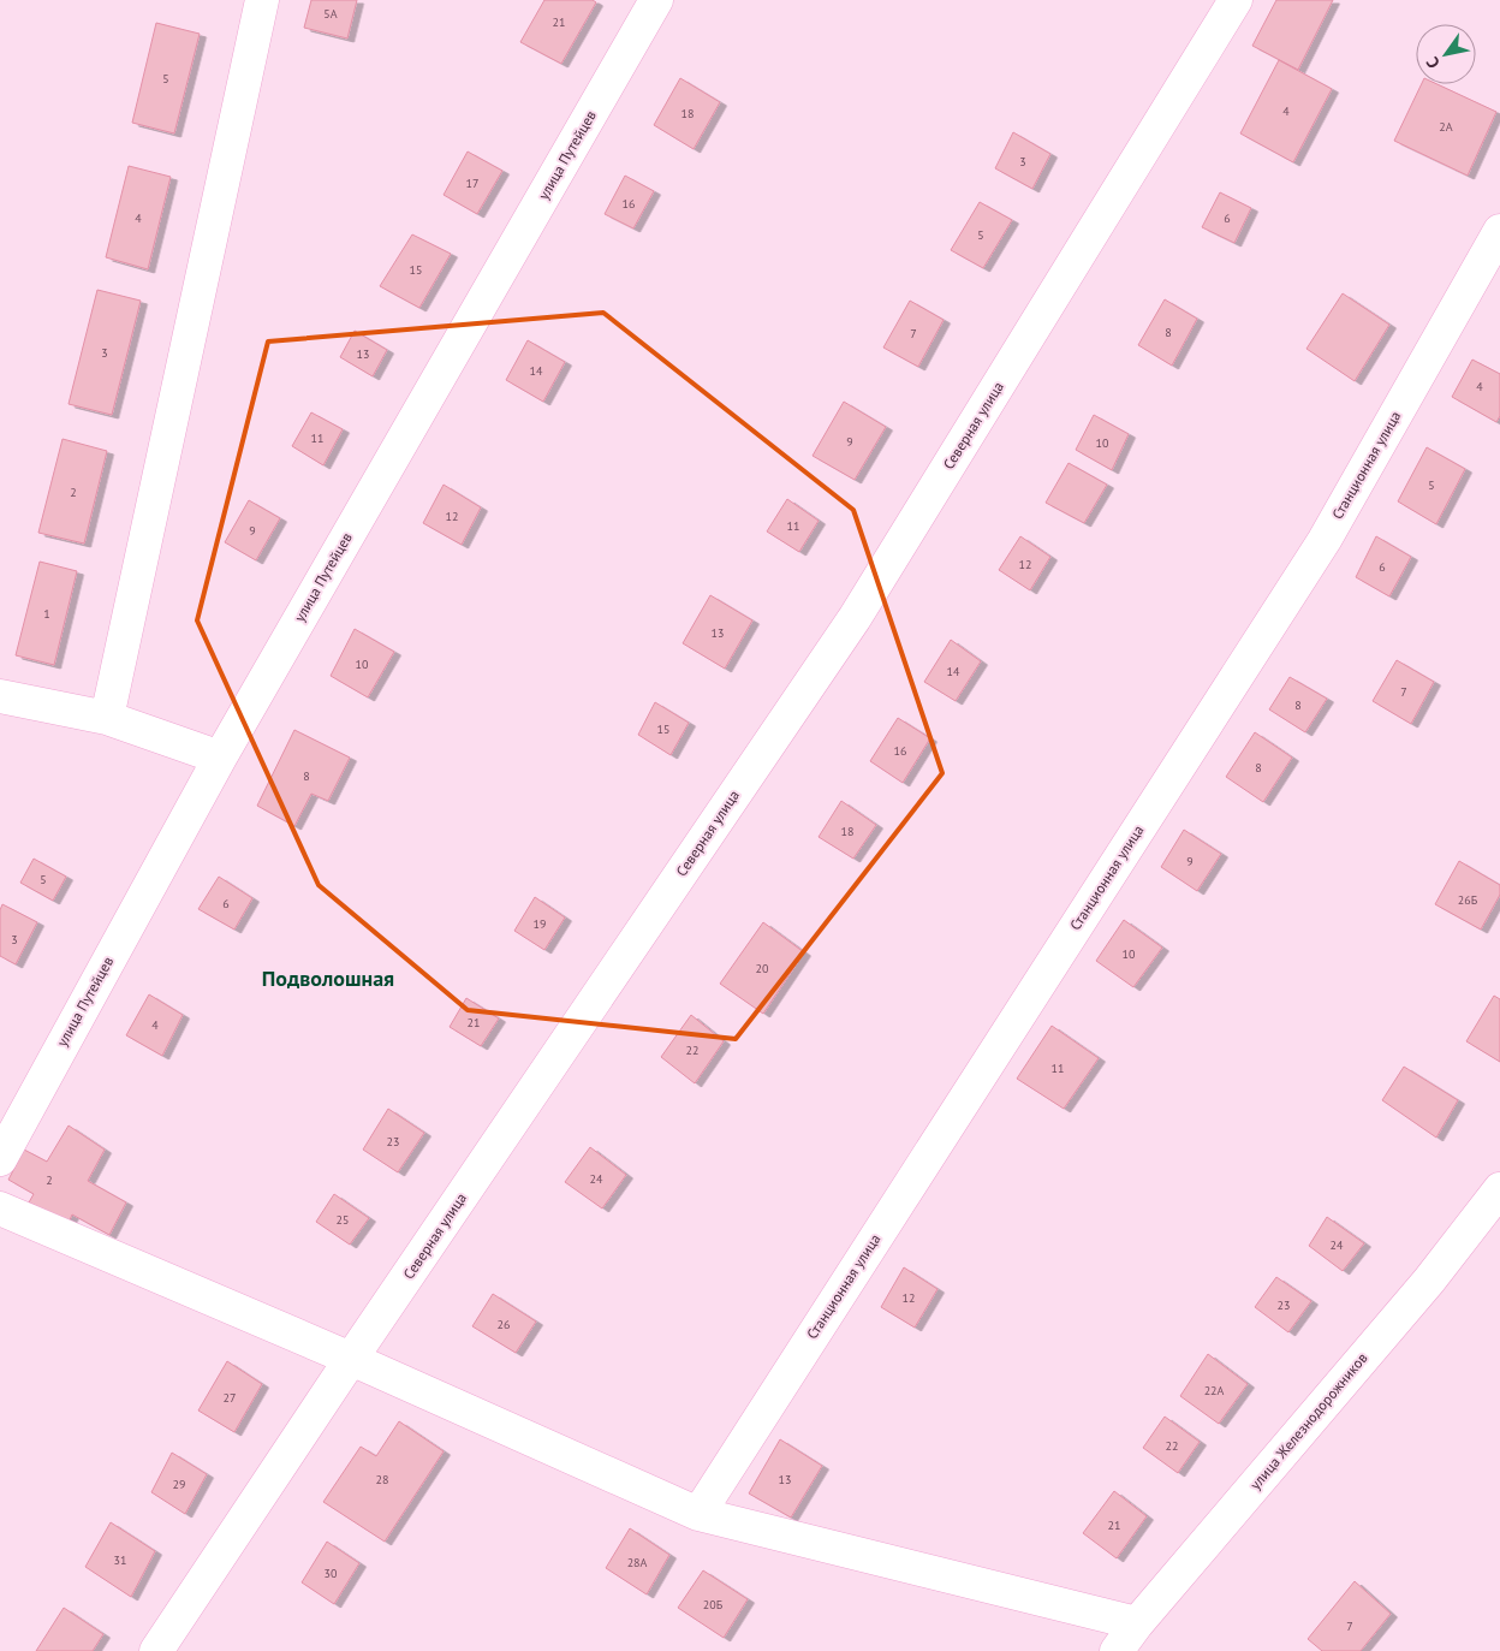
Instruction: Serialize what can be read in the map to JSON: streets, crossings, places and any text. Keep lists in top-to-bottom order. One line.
{"streets":{"street":["улица Путейцев","Северная улица","Станционная улица","улица Железнодорожников"]},"districts":["Подволошная"],"house_numbers":["5А","21","5","4","18","2А","3","17","16","4","6","5","15","8","7","3","13","14","4","11","9","10","5","2","12","11","9","12","6","1","13","10","14","7","8","15","16","8","8","18","9","5","26Б","6","19","3","10","20","21","4","22","11","23","24","2","25","24","12","23","26","22А","27","22","28","13","29","21","31","28А","30","20Б","7"],"north":"bottom left"}
